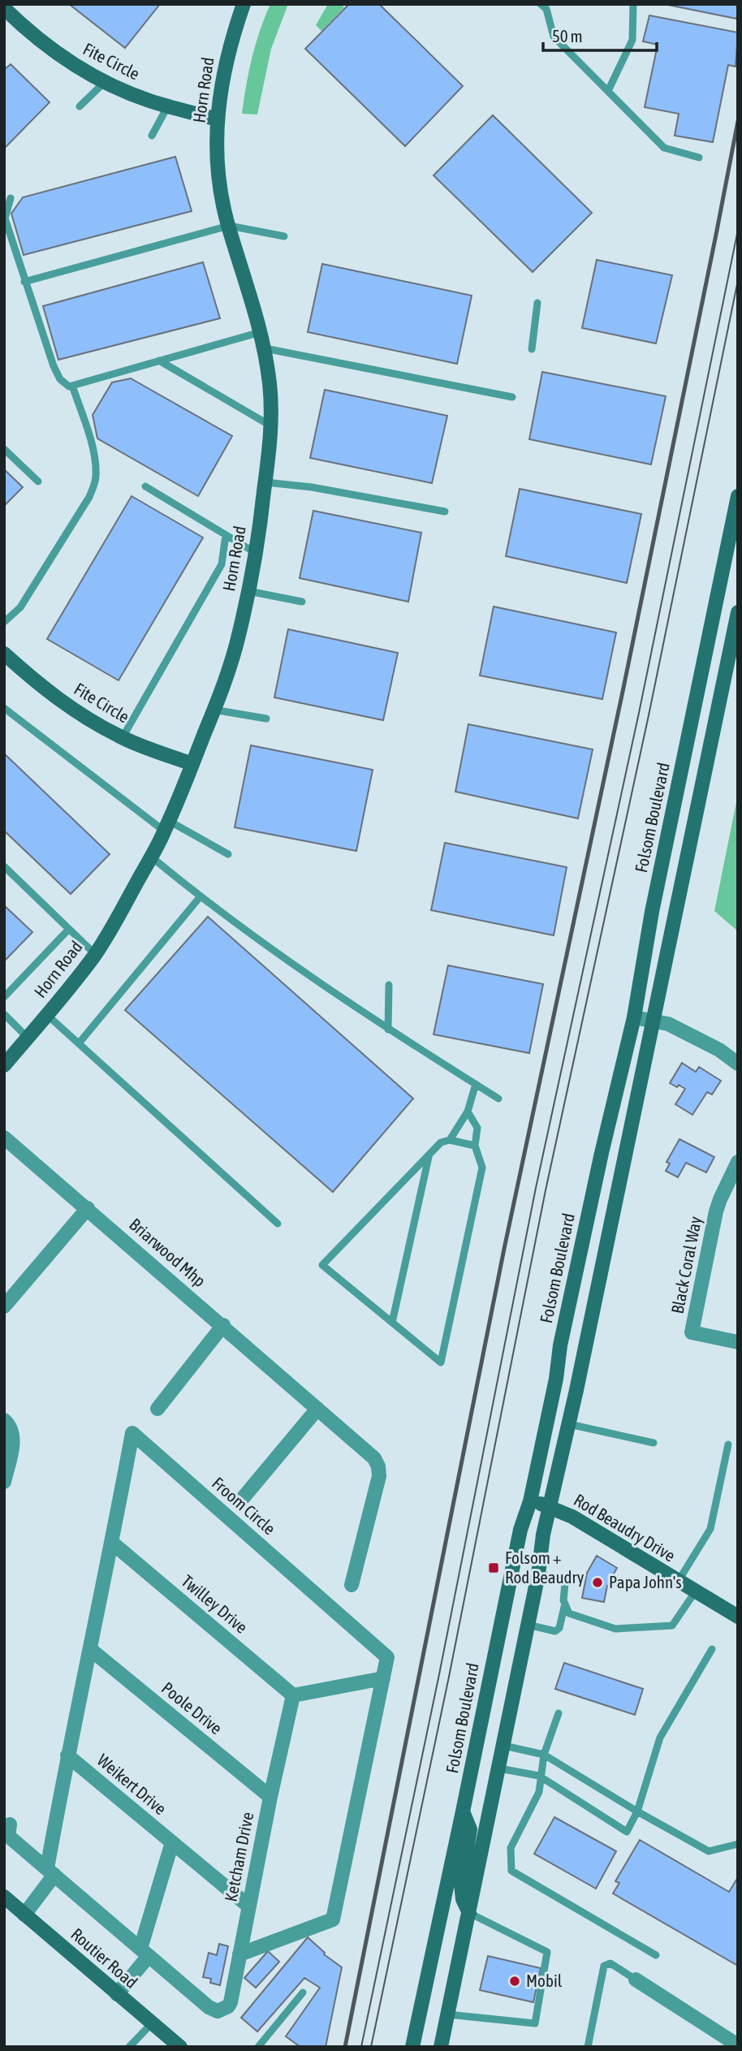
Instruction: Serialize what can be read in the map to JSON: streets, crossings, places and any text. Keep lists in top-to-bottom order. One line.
{"streets":{"main road":["Fite Circle","Horn Road","Folsom Boulevard","Rod Beaudry Drive","Routier Road"],"street":["Briarwood Mhp","Black Coral Way","Froom Circle","Twilley Drive","Poole Drive","Weikert Drive","Ketcham Drive"]},"crossings":[["Fite Circle","Horn Road"],["Folsom Boulevard","Rod Beaudry Drive"],["Froom Circle","Twilley Drive"],["Froom Circle","Poole Drive"],["Froom Circle","Weikert Drive"],["Froom Circle","Ketcham Drive"],["Twilley Drive","Ketcham Drive"],["Poole Drive","Ketcham Drive"],["Weikert Drive","Ketcham Drive"]],"places":{"transit":["Folsom + Rod Beaudry"],"other":["Papa John's","Mobil"]},"scale_bar":"50 m"}
